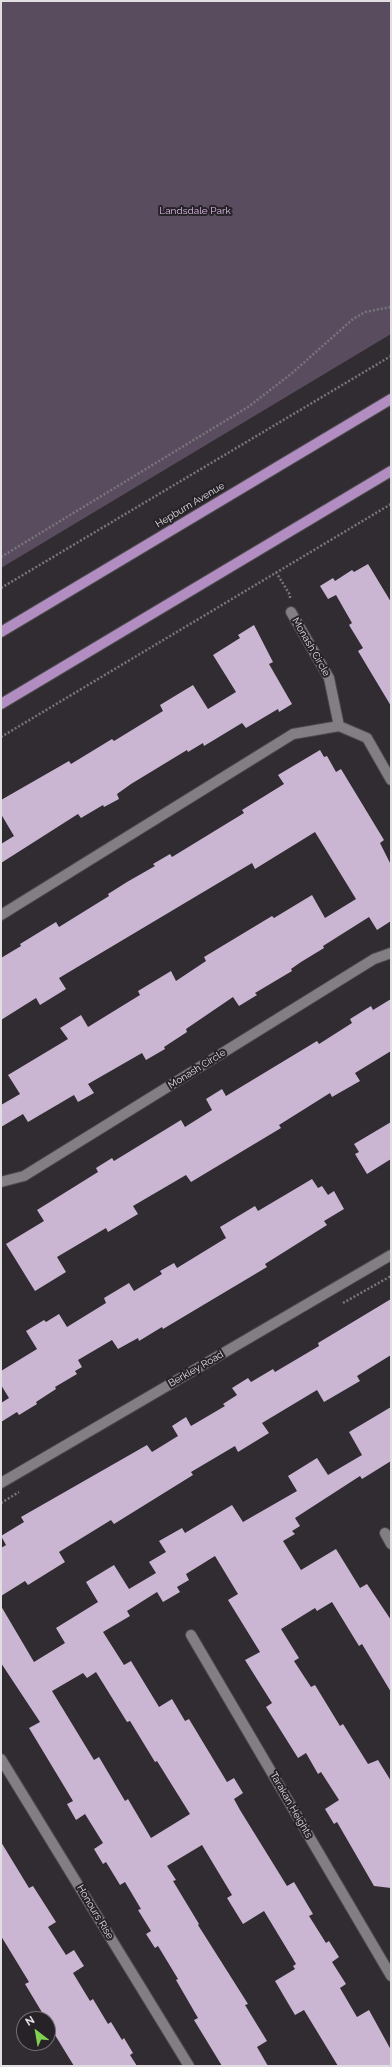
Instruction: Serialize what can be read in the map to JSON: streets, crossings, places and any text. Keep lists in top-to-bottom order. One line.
{"streets":{"main road":["Hepburn Avenue"],"street":["Monash Circle","Berkley Road","Tarakan Heights","Honours Rise"]},"parks":["Landsdale Park"],"north":"top left"}
